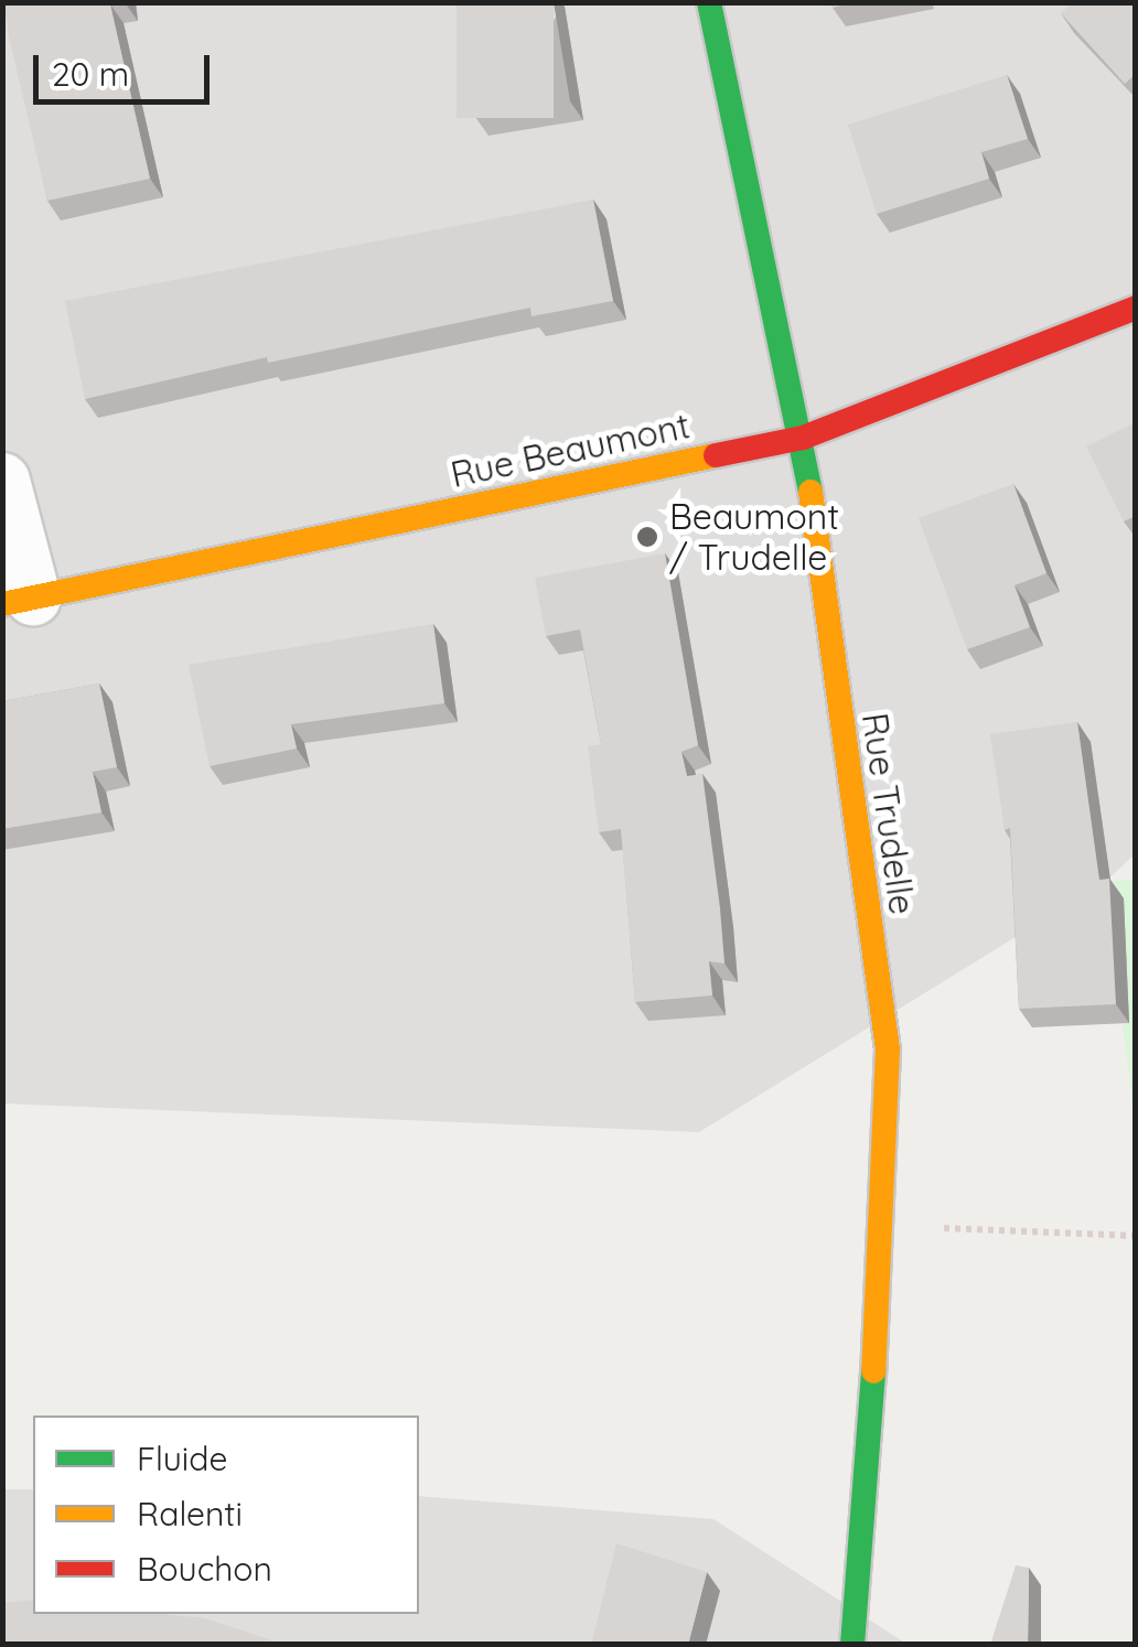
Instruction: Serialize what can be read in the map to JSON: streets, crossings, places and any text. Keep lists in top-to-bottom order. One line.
{"streets":{"street":["Rue Beaumont","Rue Trudelle"]},"crossings":[["Rue Beaumont","Rue Trudelle"]],"places":["Beaumont / Trudelle"],"legend":["Fluide","Ralenti","Bouchon"],"scale_bar":"20 m"}
